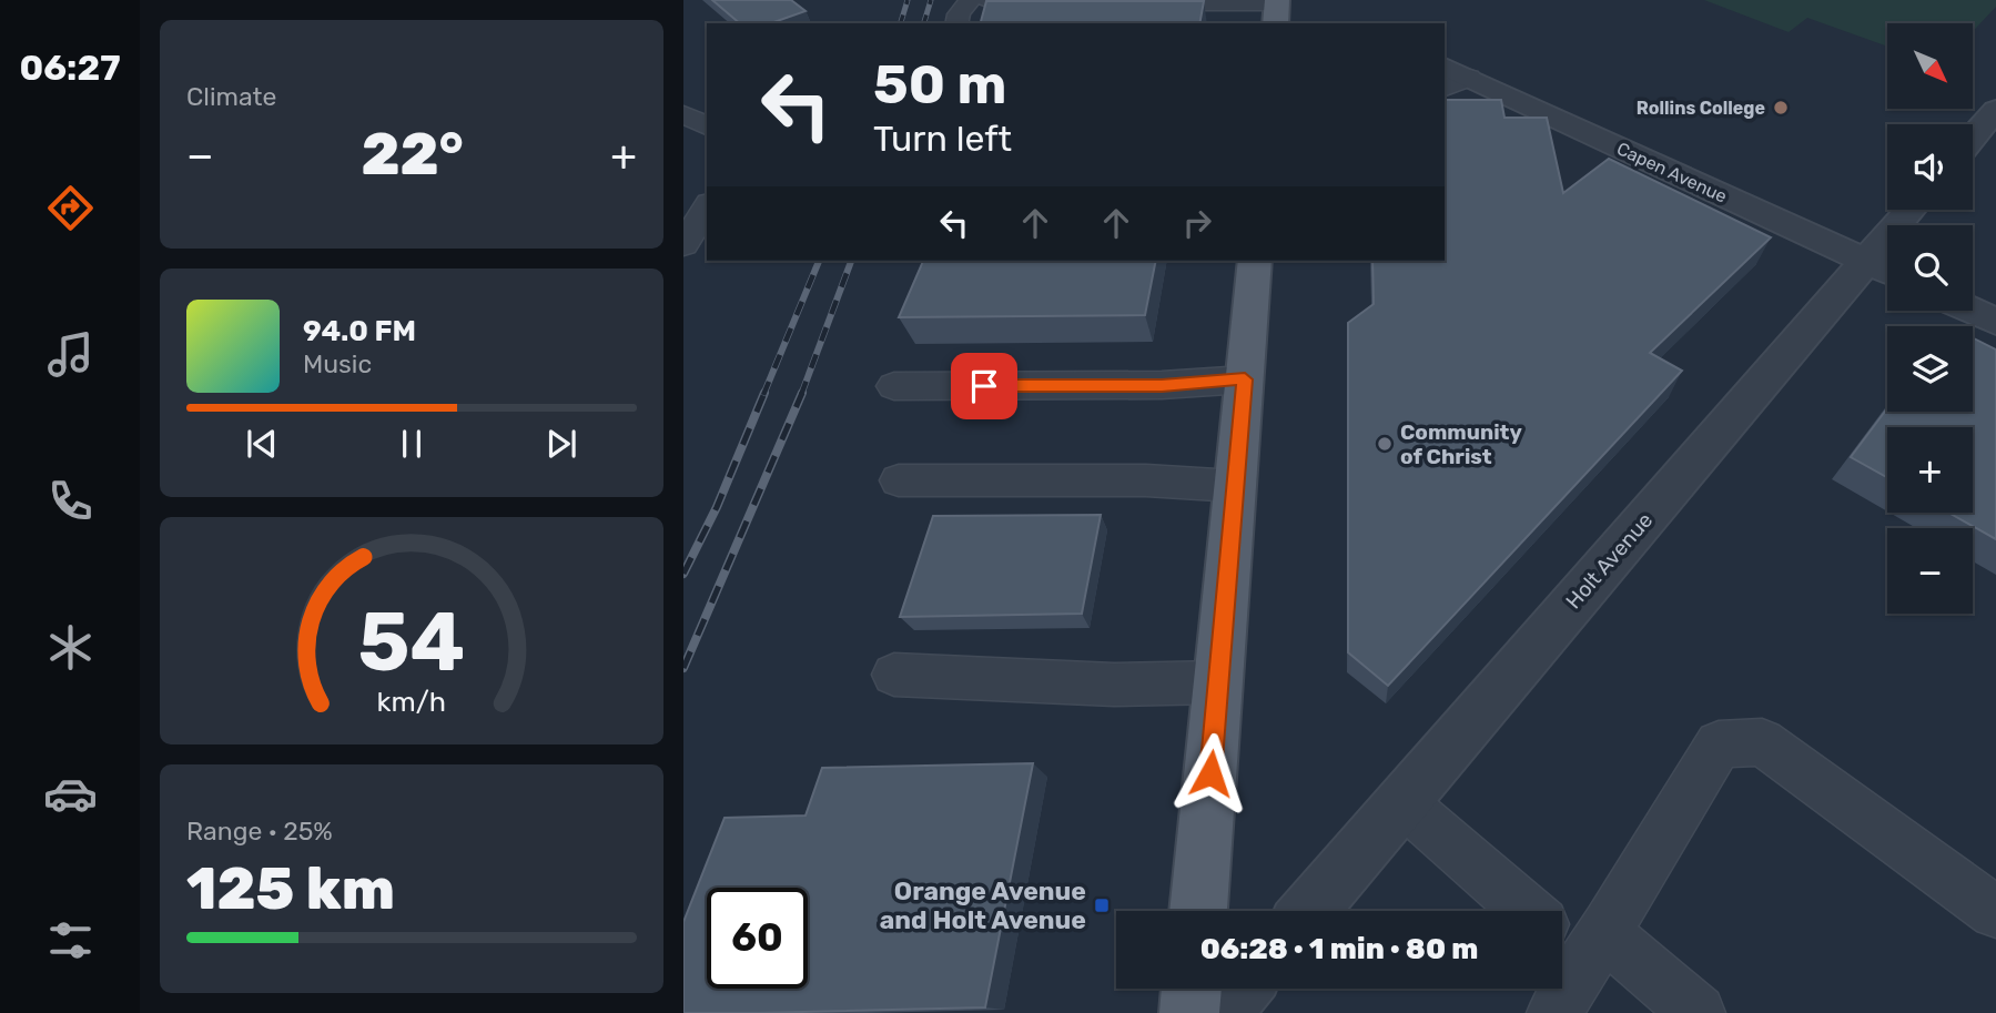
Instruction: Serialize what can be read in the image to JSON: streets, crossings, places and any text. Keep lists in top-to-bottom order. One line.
{"streets":{"street":["Capen Avenue","Holt Avenue"]},"crossings":[["Capen Avenue","Holt Avenue"]],"places":{"other":["Rollins College","Community of Christ"],"transit":["Orange Avenue and Holt Avenue"]},"north":"bottom right","page":{"tabs":"06:27","tile":["Climate",["Range · 25%","125 km"]],"map_buttons":["+","−"],"turn":["50 m","Turn left"],"heat":["−","22°","+"],"song":["94.0 FM","Music"],"limit":"60","trip":"06:28 · 1 min · 80 m","gauge":["54","km/h"]}}
